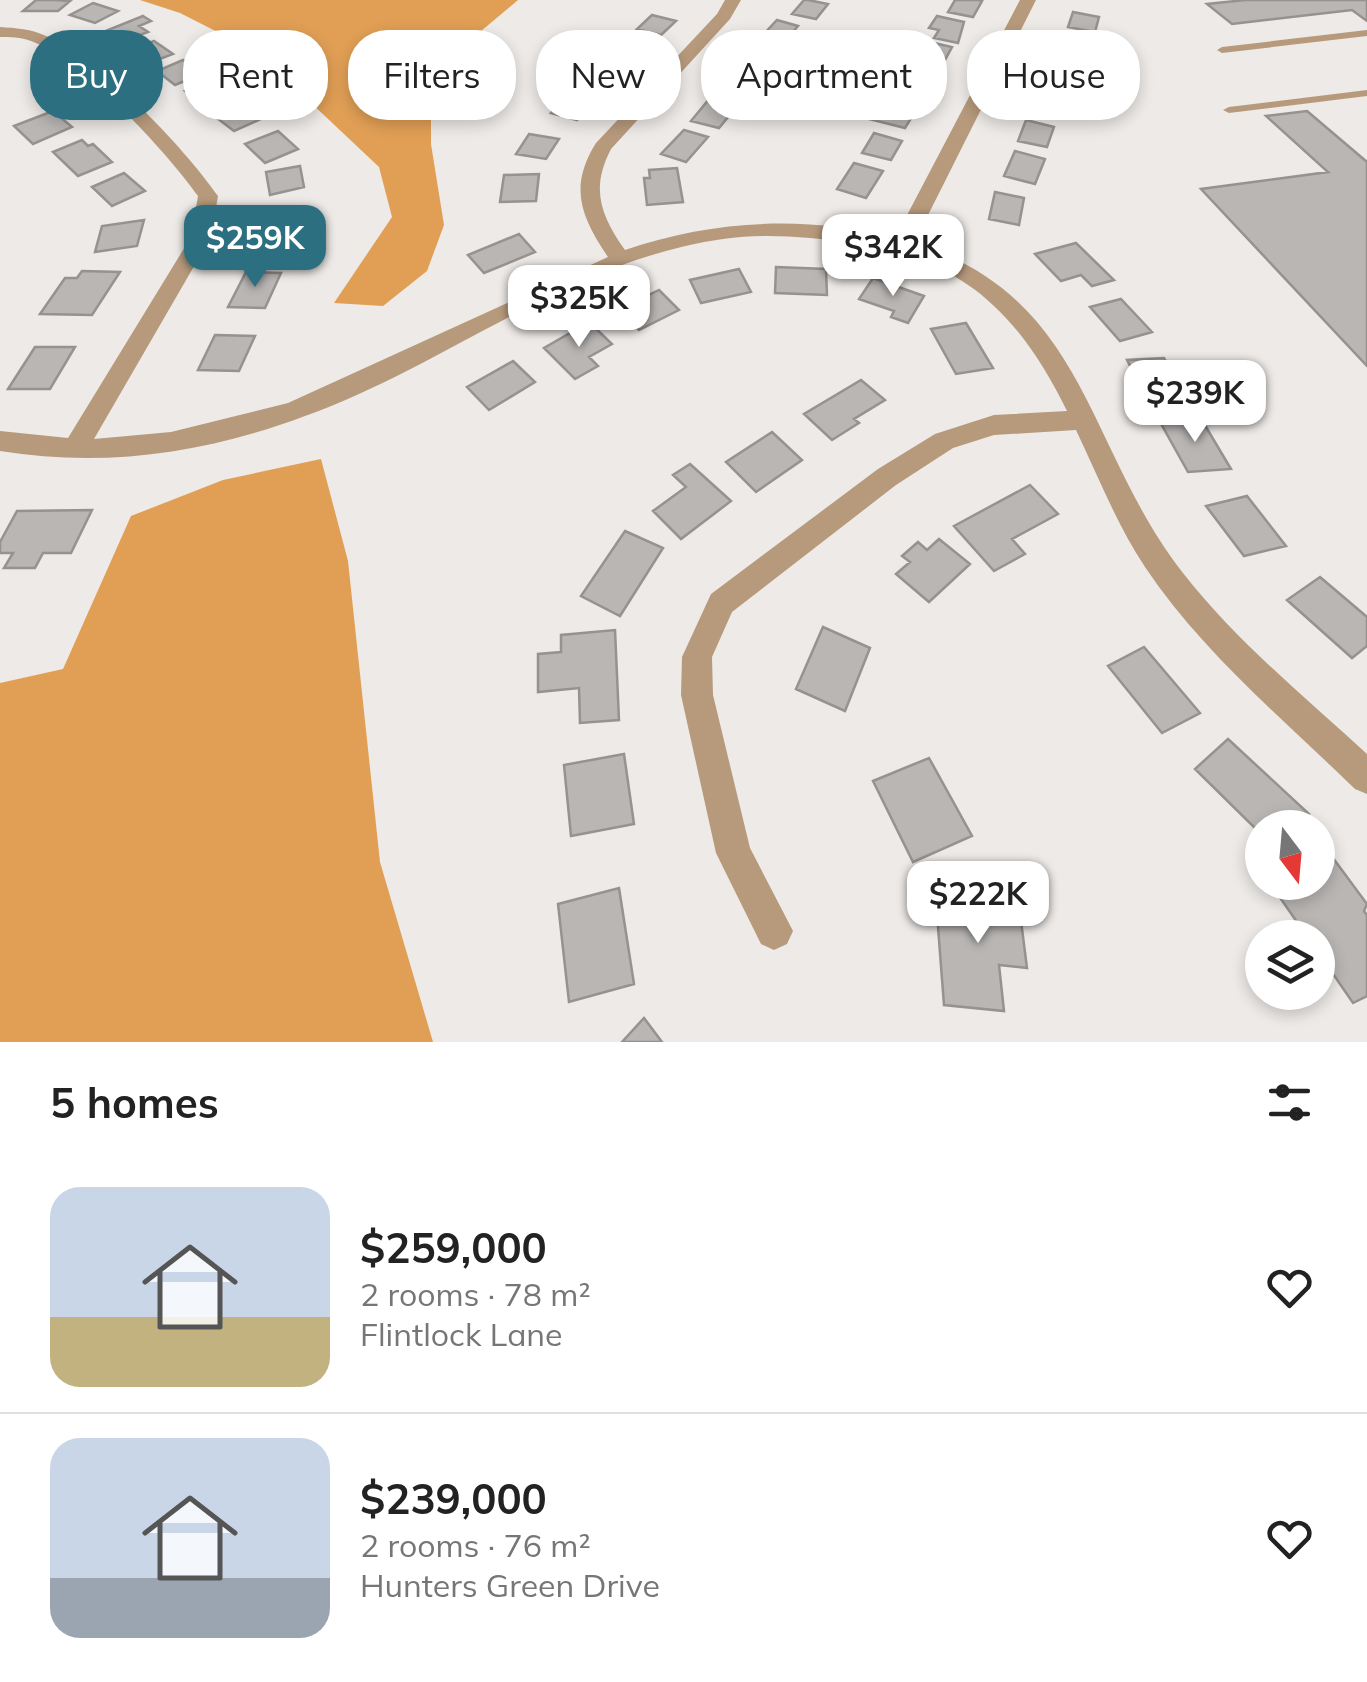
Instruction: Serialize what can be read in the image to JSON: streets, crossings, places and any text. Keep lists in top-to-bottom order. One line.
{"north":"bottom","page":{"chip":["Buy","Rent","Filters","New","Apartment","House"],"price":["$259K","$342K","$325K","$239K","$222K"],"heading":"5 homes","list":[{"name":"$259,000","note":"2 rooms · 78 m² · Flintlock Lane"},{"name":"$239,000","note":"2 rooms · 76 m² · Hunters Green Drive"}]}}
